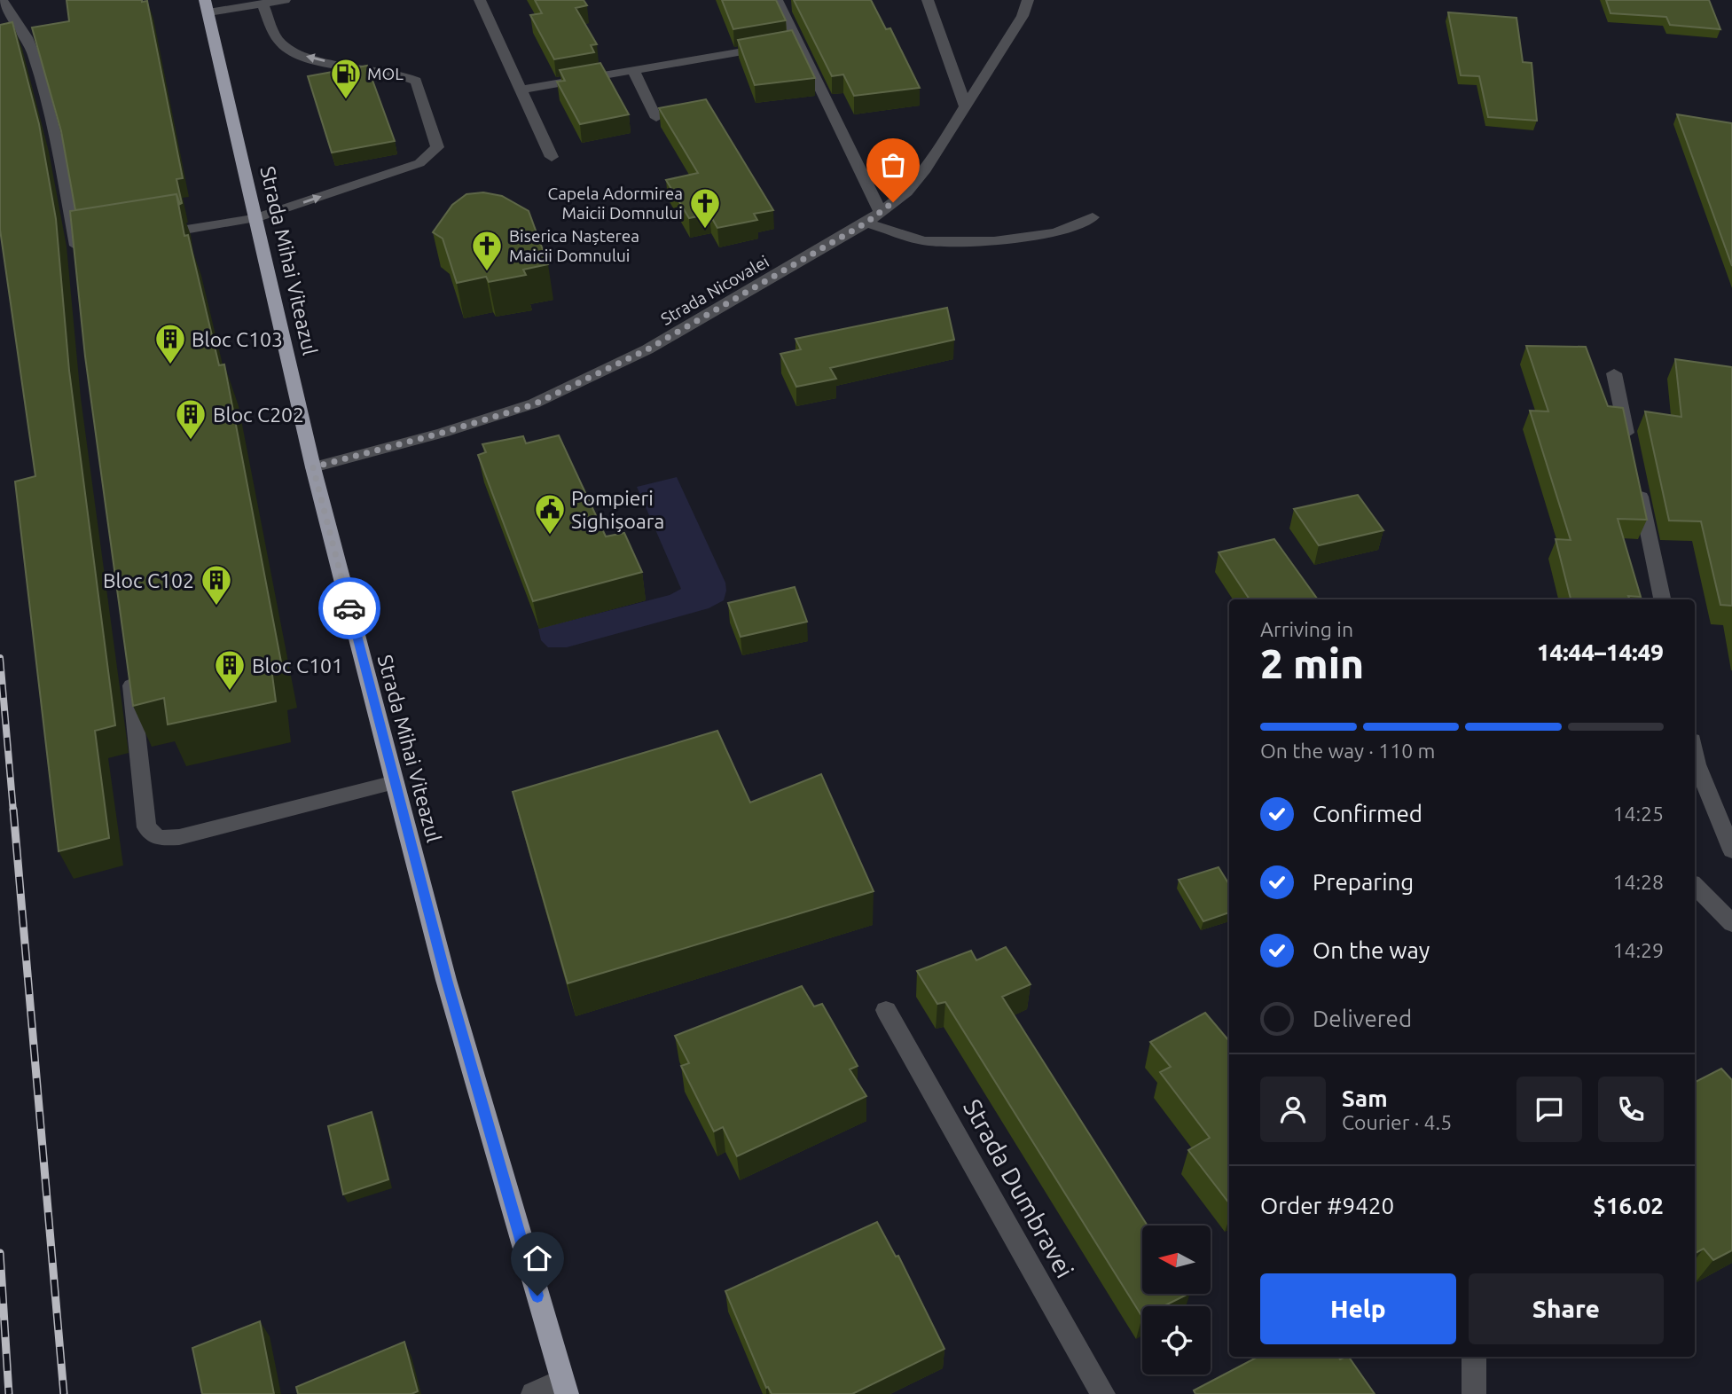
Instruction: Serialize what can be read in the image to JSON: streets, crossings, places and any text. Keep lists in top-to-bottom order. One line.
{"streets":{"highway":["Strada Mihai Viteazul"],"street":["Strada Nicovalei","Strada Dumbravei"]},"crossings":[["Strada Mihai Viteazul","Strada Nicovalei"]],"places":{"fuel station":["MOL"],"church":["Capela Adormirea Maicii Domnului","Biserica Nașterea Maicii Domnului"],"building":["Bloc C103","Bloc C202","Bloc C102","Bloc C101"],"public building":["Pompieri Sighișoara"]},"north":"left","page":{"heading":["2 min","Arriving in","14:44–14:49"],"panel":["Sam","Courier · 4.5","Order #9420","$16.02"],"bar":"On the way · 110 m","list":[["Confirmed","14:25"],["Preparing","14:28"],["On the way","14:29"],"Delivered"],"buttons":["Help","Share"]}}
